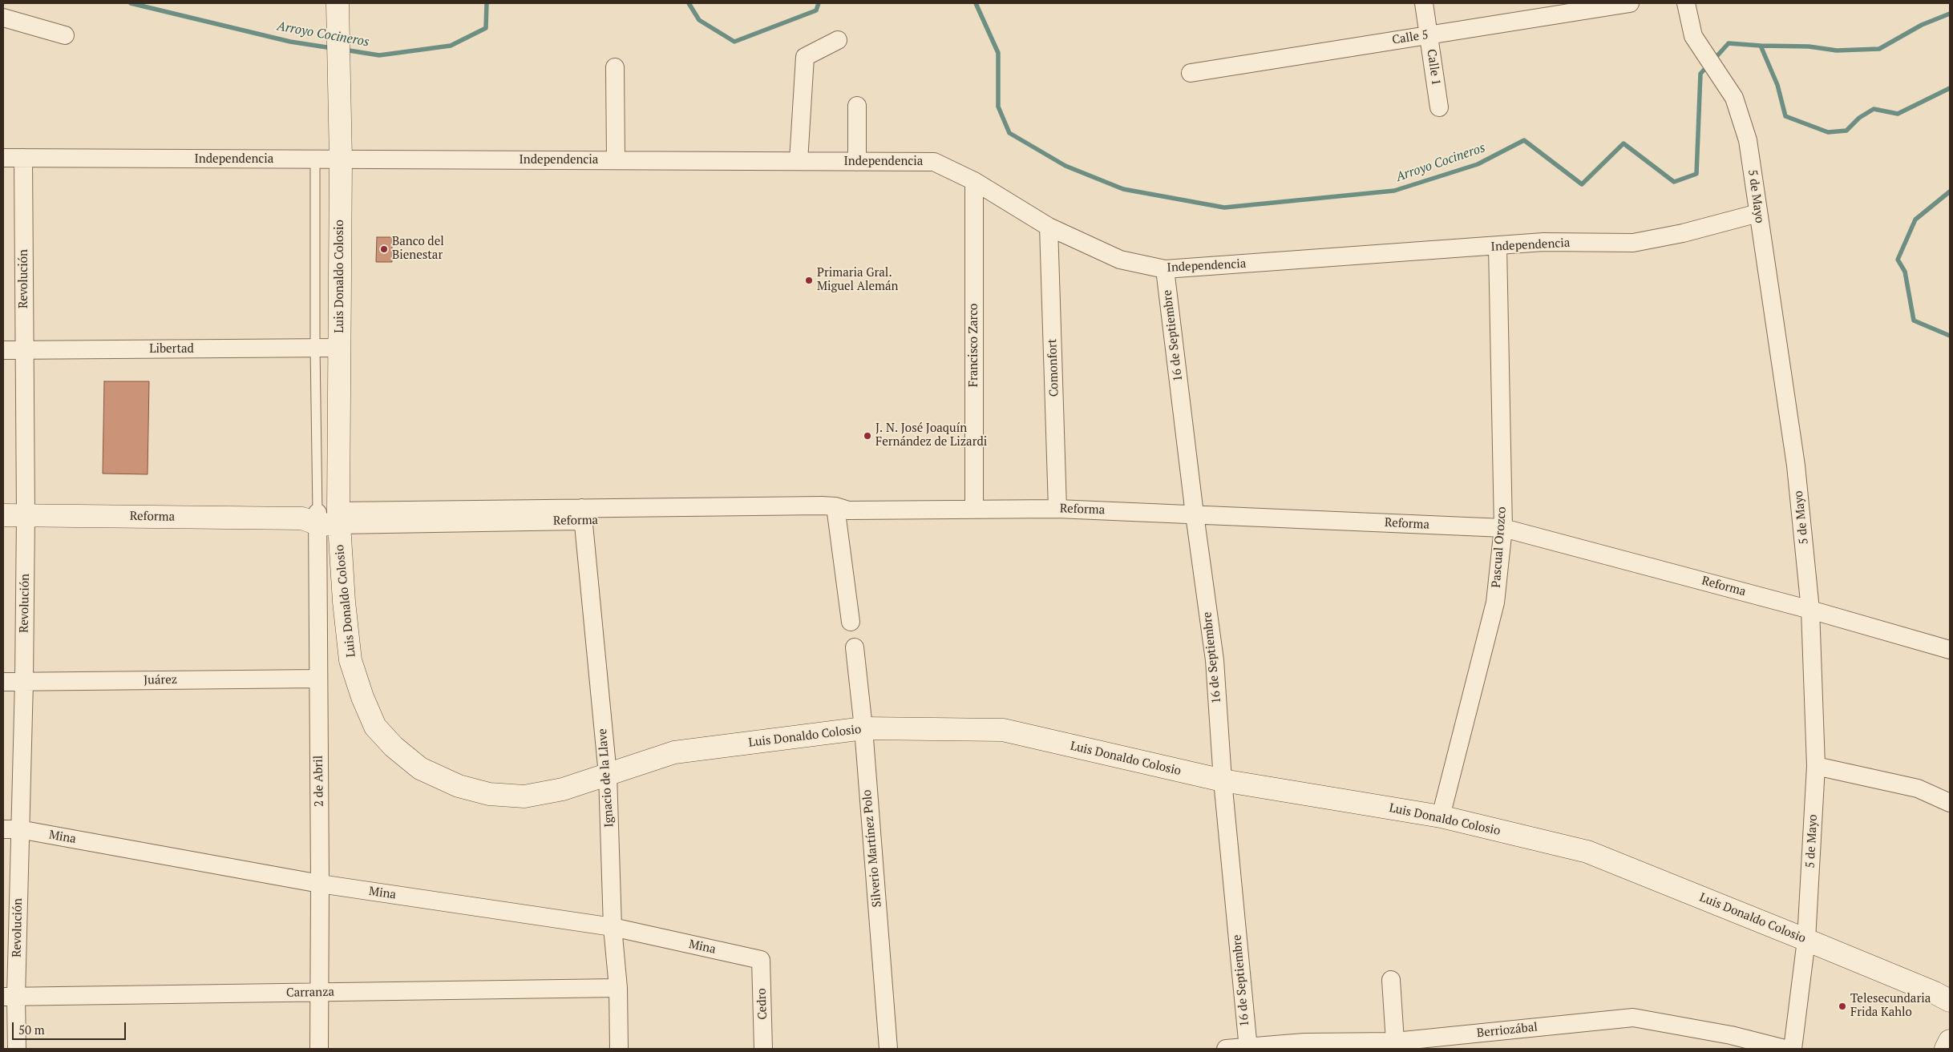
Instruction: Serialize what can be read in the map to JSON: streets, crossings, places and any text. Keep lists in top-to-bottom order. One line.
{"streets":{"main road":["Luis Donaldo Colosio","Reforma"],"street":["Calle 5","Calle 1","Independencia","5 de Mayo","Revolución","16 de Septiembre","Francisco Zarco","Libertad","Comonfort","Pascual Orozco","Juárez","Ignacio de la Llave","2 de Abril","Mina","Silverio Martínez Polo","Carranza","Cedro","Berriozábal"]},"crossings":[["Calle 5","Calle 1"],["Independencia","5 de Mayo"],["Independencia","Luis Donaldo Colosio"],["Independencia","Revolución"],["Independencia","16 de Septiembre"],["Independencia","Francisco Zarco"],["Independencia","Comonfort"],["Independencia","Pascual Orozco"],["5 de Mayo","Luis Donaldo Colosio"],["5 de Mayo","Reforma"],["Luis Donaldo Colosio","16 de Septiembre"],["Luis Donaldo Colosio","Libertad"],["Luis Donaldo Colosio","Reforma"],["Luis Donaldo Colosio","Pascual Orozco"],["Luis Donaldo Colosio","Ignacio de la Llave"],["Luis Donaldo Colosio","2 de Abril"],["Luis Donaldo Colosio","Silverio Martínez Polo"],["Revolución","Libertad"],["Revolución","Reforma"],["Revolución","Juárez"],["Revolución","Mina"],["Revolución","Carranza"],["16 de Septiembre","Reforma"],["16 de Septiembre","Berriozábal"],["Francisco Zarco","Reforma"],["Comonfort","Reforma"],["Reforma","Pascual Orozco"],["Reforma","Ignacio de la Llave"],["Reforma","2 de Abril"],["Juárez","2 de Abril"],["Ignacio de la Llave","Mina"],["Ignacio de la Llave","Carranza"],["2 de Abril","Mina"],["2 de Abril","Carranza"],["Mina","Cedro"]],"water":["Arroyo Cocineros"],"places":["Banco del Bienestar","Primaria Gral. Miguel Alemán","J. N. José Joaquín Fernández de Lizardi","Telesecundaria Frida Kahlo"],"scale_bar":"50 m"}
